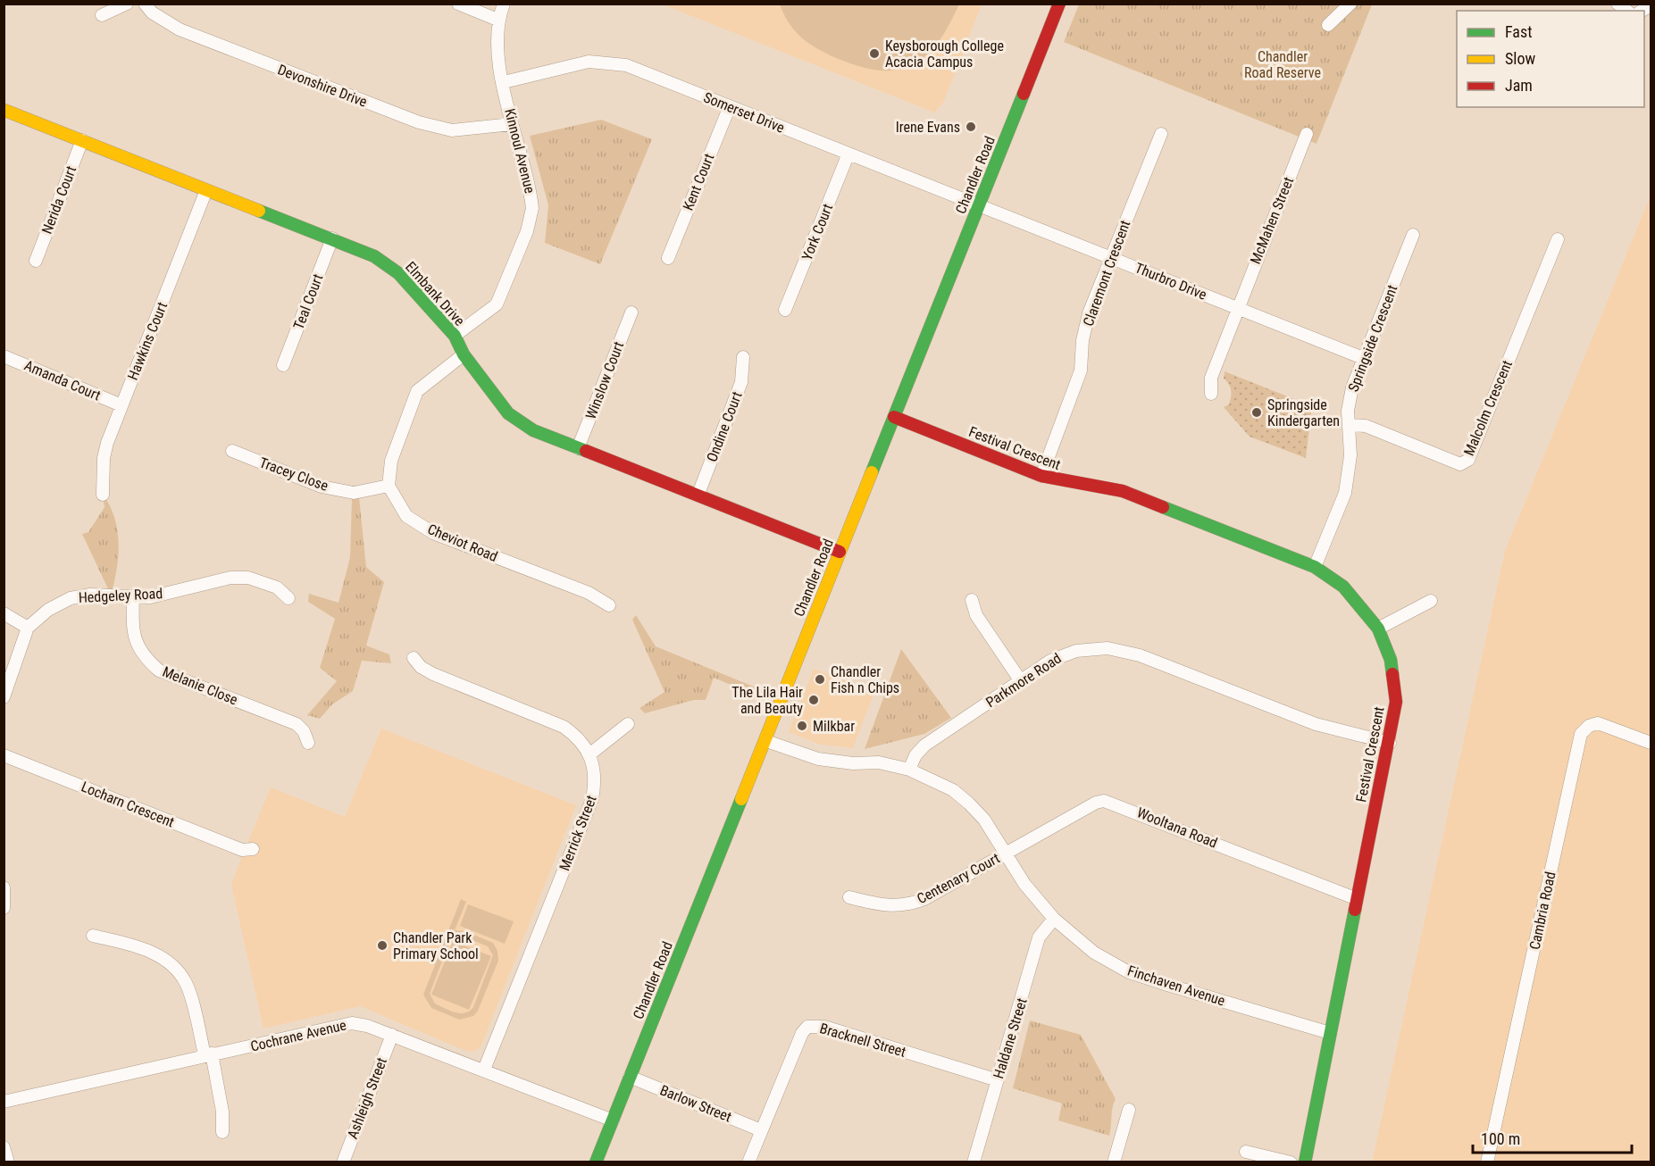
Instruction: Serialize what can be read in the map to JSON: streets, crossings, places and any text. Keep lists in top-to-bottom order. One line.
{"streets":{"street":["Devonshire Drive","Somerset Drive","Kinnoul Avenue","Chandler Road","Kent Court","Nerida Court","McMahen Street","York Court","Claremont Crescent","Thurbro Drive","Elmbank Drive","Teal Court","Springside Crescent","Hawkins Court","Amanda Court","Winslow Court","Malcolm Crescent","Ondine Court","Festival Crescent","Tracey Close","Cheviot Road","Hedgeley Road","Parkmore Road","Melanie Close","Locharn Crescent","Wooltana Road","Merrick Street","Centenary Court","Cambria Road","Finchaven Avenue","Cochrane Avenue","Haldane Street","Bracknell Street","Ashleigh Street","Barlow Street"]},"crossings":[["Devonshire Drive","Kinnoul Avenue"],["Somerset Drive","Kinnoul Avenue"],["Somerset Drive","Chandler Road"],["Somerset Drive","Kent Court"],["Somerset Drive","York Court"],["Somerset Drive","Thurbro Drive"],["Kinnoul Avenue","Elmbank Drive"],["Chandler Road","Thurbro Drive"],["Chandler Road","Elmbank Drive"],["Chandler Road","Festival Crescent"],["Chandler Road","Cochrane Avenue"],["Chandler Road","Barlow Street"],["Nerida Court","Elmbank Drive"],["McMahen Street","Thurbro Drive"],["Claremont Crescent","Thurbro Drive"],["Claremont Crescent","Festival Crescent"],["Thurbro Drive","Springside Crescent"],["Elmbank Drive","Teal Court"],["Elmbank Drive","Hawkins Court"],["Elmbank Drive","Winslow Court"],["Elmbank Drive","Ondine Court"],["Springside Crescent","Malcolm Crescent"],["Springside Crescent","Festival Crescent"],["Hawkins Court","Amanda Court"],["Festival Crescent","Parkmore Road"],["Festival Crescent","Wooltana Road"],["Festival Crescent","Finchaven Avenue"],["Tracey Close","Cheviot Road"],["Hedgeley Road","Melanie Close"],["Parkmore Road","Finchaven Avenue"],["Wooltana Road","Centenary Court"],["Wooltana Road","Finchaven Avenue"],["Merrick Street","Cochrane Avenue"],["Centenary Court","Finchaven Avenue"],["Finchaven Avenue","Haldane Street"],["Cochrane Avenue","Ashleigh Street"],["Haldane Street","Bracknell Street"],["Bracknell Street","Barlow Street"]],"parks":["Chandler Road Reserve"],"places":["Keysborough College Acacia Campus","Irene Evans","Springside Kindergarten","Chandler Fish n Chips","The Lila Hair and Beauty","Milkbar","Chandler Park Primary School"],"legend":["Fast","Slow","Jam"],"scale_bar":"100 m"}
